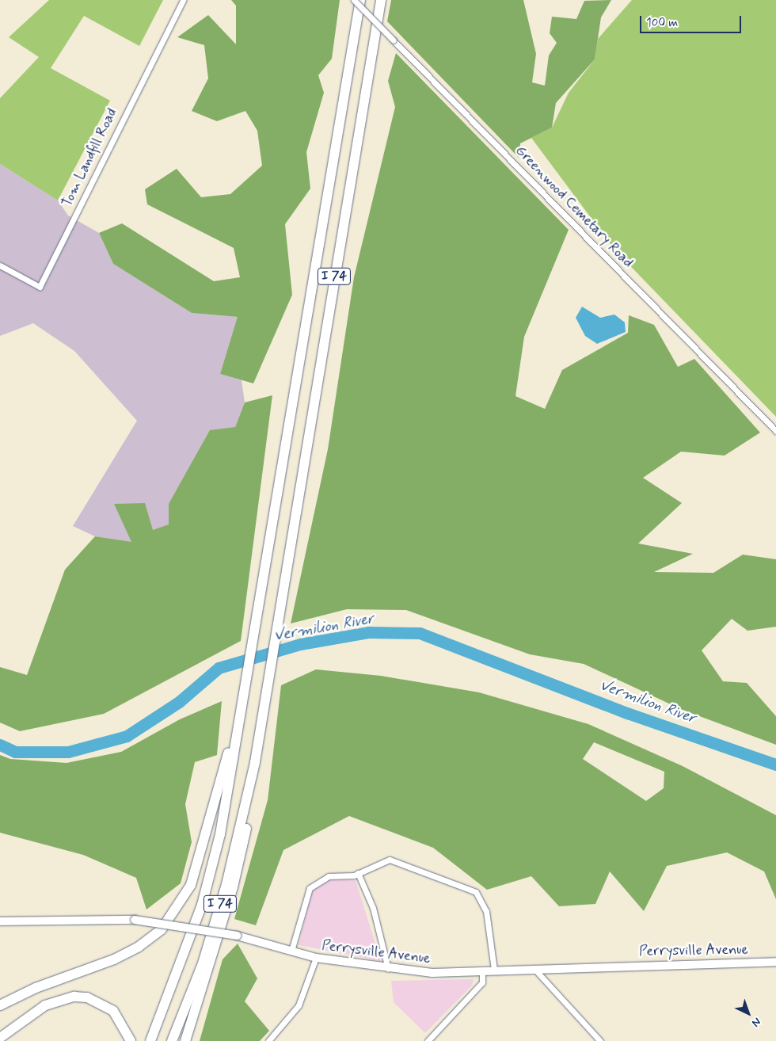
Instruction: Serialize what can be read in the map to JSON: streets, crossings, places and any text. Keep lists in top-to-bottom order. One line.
{"streets":{"highway":["I 74"],"street":["Tom Landfill Road","Greenwood Cemetary Road","Perrysville Avenue"]},"water":["Vermilion River"],"scale_bar":"100 m","north":"bottom right"}
